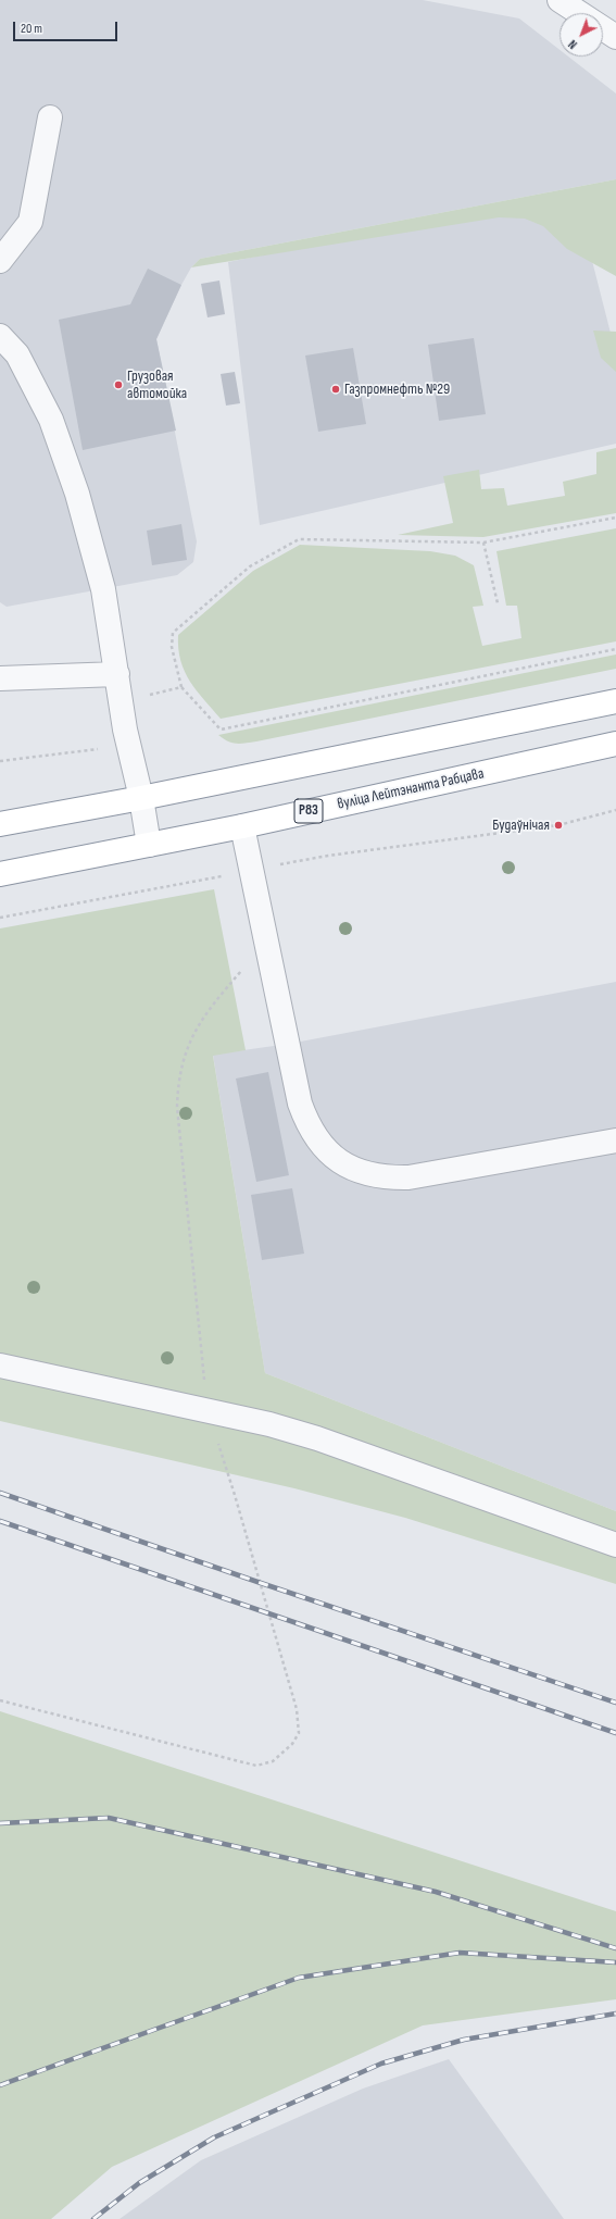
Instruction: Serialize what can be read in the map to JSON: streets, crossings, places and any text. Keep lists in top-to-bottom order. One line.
{"streets":{"highway":["вуліца Лейтэнанта Рабцава","Р83"]},"places":["Грузовая автомойка","Газпромнефть №29","Будаўнічая"],"scale_bar":"20 m","north":"bottom left"}
